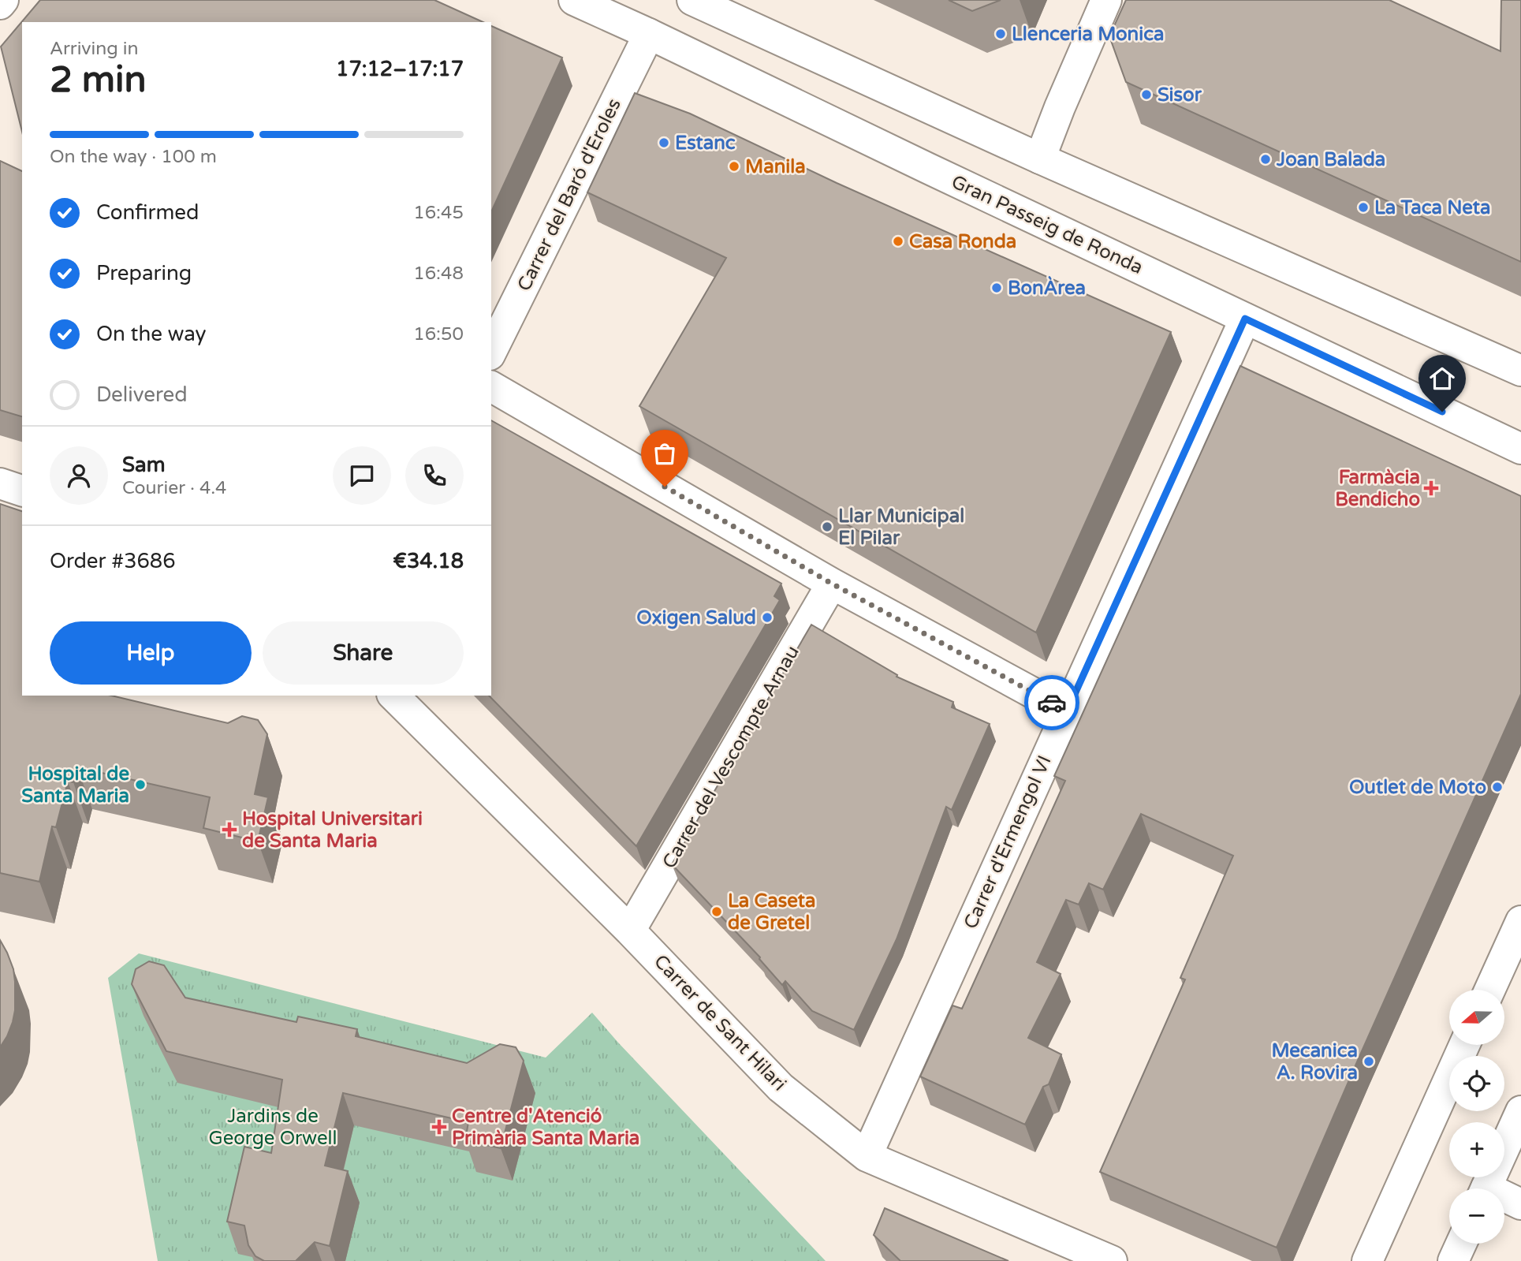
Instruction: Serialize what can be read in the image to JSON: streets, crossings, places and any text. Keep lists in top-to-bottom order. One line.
{"streets":{"street":["Carrer del Baró d'Eroles","Gran Passeig de Ronda","Carrer del Vescompte Arnau","Carrer d'Ermengol VI","Carrer de Sant Hilari"]},"crossings":[["Carrer del Baró d'Eroles","Gran Passeig de Ronda"],["Gran Passeig de Ronda","Carrer d'Ermengol VI"],["Carrer del Vescompte Arnau","Carrer de Sant Hilari"],["Carrer d'Ermengol VI","Carrer de Sant Hilari"]],"parks":["Jardins de George Orwell"],"places":{"other":["Llenceria Monica","Sisor","Estanc","Joan Balada","Manila","La Taca Neta","Casa Ronda","BonÀrea","Llar Municipal El Pilar","Oxigen Salud","Hospital de Santa Maria","Outlet de Moto","La Caseta de Gretel","Mecanica A. Rovira"],"health":["Farmàcia Bendicho","Hospital Universitari de Santa Maria","Centre d'Atenció Primària Santa Maria"]},"north":"left","page":{"heading":["2 min","Arriving in","17:12–17:17"],"panel":["Sam","Courier · 4.4","Order #3686","€34.18"],"bar":"On the way · 100 m","list":[["Confirmed","16:45"],["Preparing","16:48"],["On the way","16:50"],"Delivered"],"buttons":["Help","Share"],"map_buttons":["+","−"]}}
